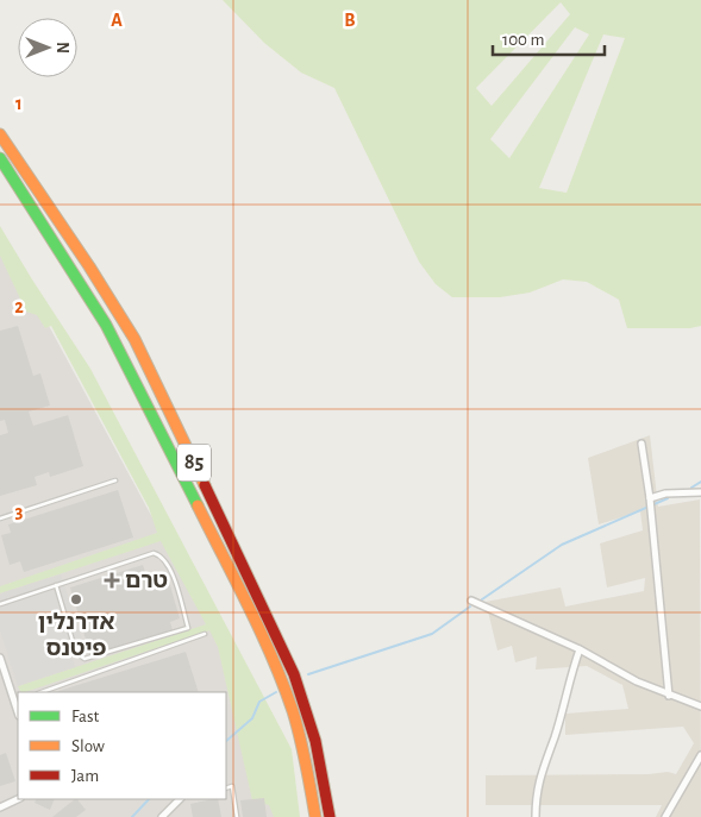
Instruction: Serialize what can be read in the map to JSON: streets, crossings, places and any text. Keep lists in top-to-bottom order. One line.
{"streets":{"highway":["85"]},"places":{"health":["טרם"],"other":["אדרנלין פיטנס"]},"legend":["Fast","Slow","Jam"],"scale_bar":"100 m","north":"right","grid":{"columns":["A","B"],"rows":["1","2","3"]}}
